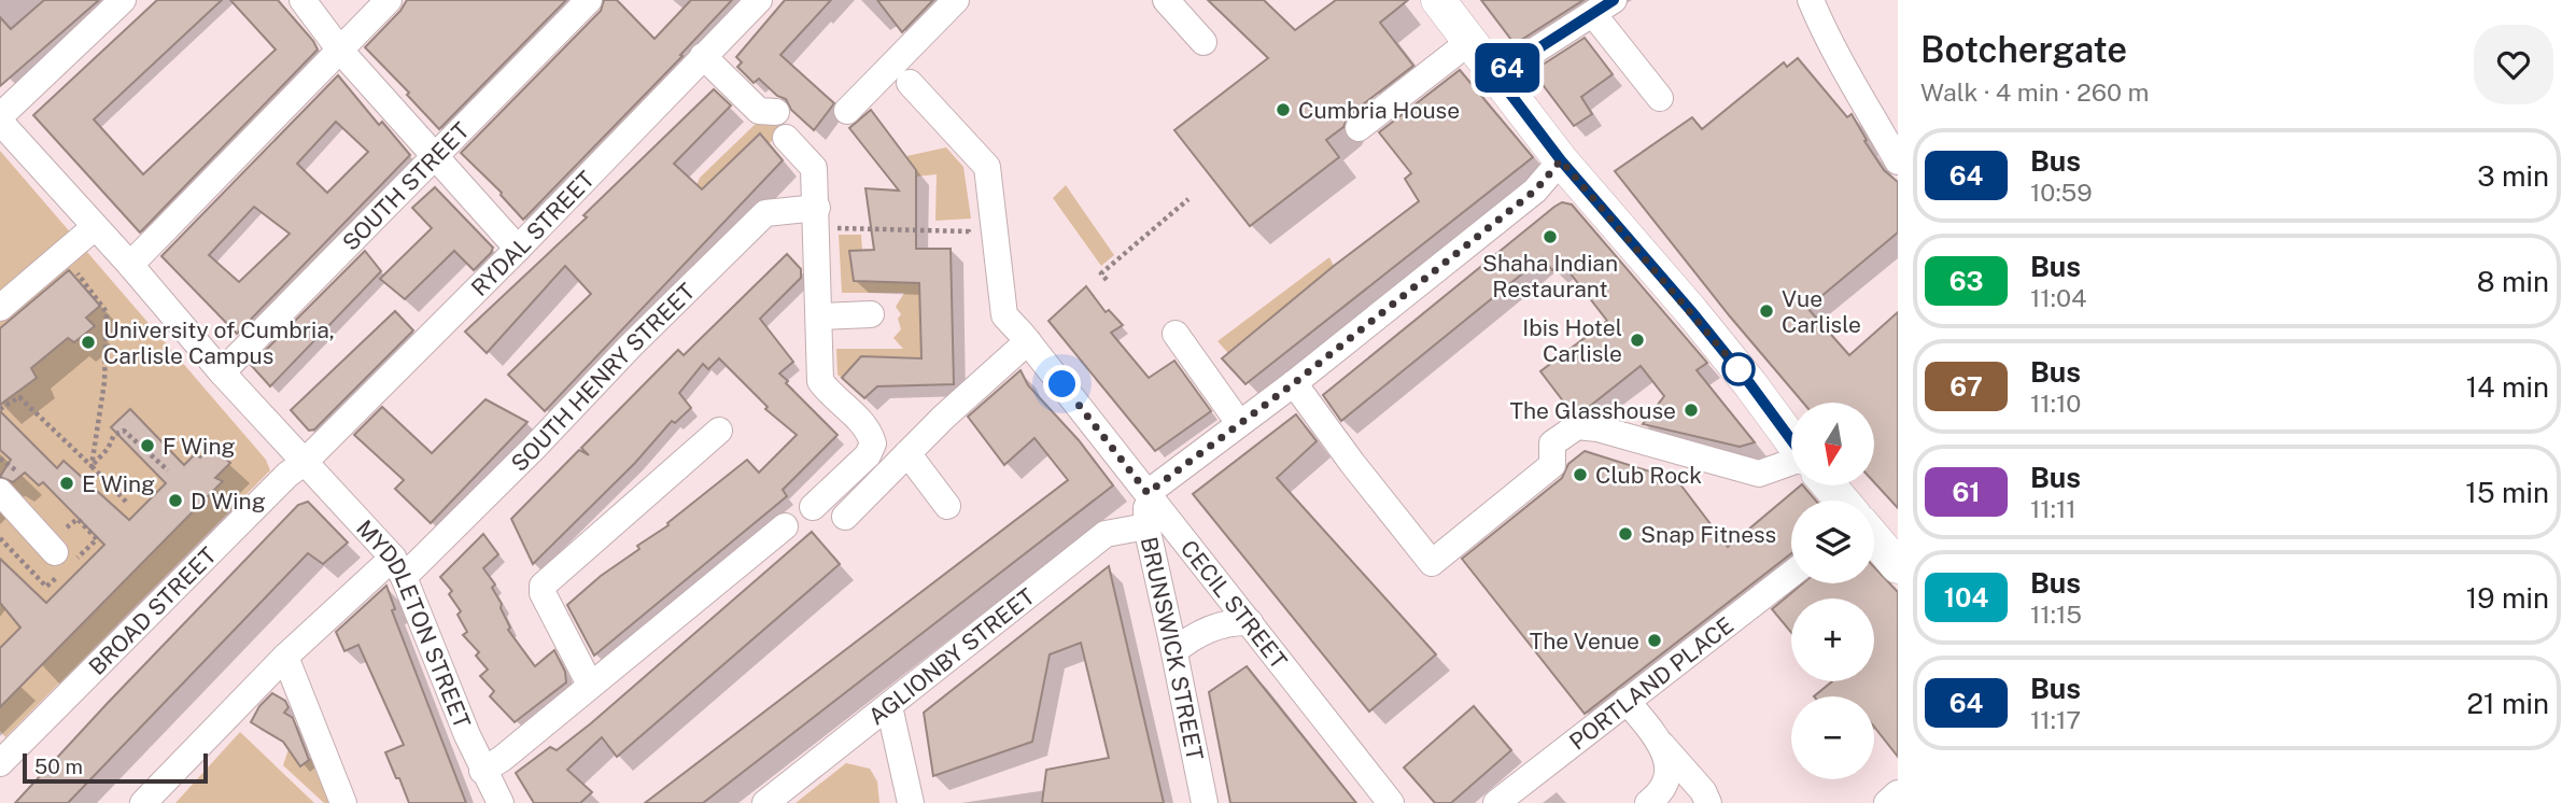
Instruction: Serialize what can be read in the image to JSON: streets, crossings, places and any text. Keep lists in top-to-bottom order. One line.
{"streets":{"street":["SOUTH STREET","RYDAL STREET","SOUTH HENRY STREET","CECIL STREET","BROAD STREET","MYDDLETON STREET","BRUNSWICK STREET","AGLIONBY STREET","PORTLAND PLACE"]},"crossings":[["SOUTH STREET","MYDDLETON STREET"],["RYDAL STREET","BROAD STREET"],["RYDAL STREET","MYDDLETON STREET"],["SOUTH HENRY STREET","MYDDLETON STREET"],["CECIL STREET","BRUNSWICK STREET"],["BROAD STREET","MYDDLETON STREET"],["BRUNSWICK STREET","AGLIONBY STREET"]],"places":["Cumbria House","Shaha Indian Restaurant","Vue Carlisle","Ibis Hotel Carlisle","University of Cumbria, Carlisle Campus","The Glasshouse","F Wing","Club Rock","E Wing","D Wing","Snap Fitness","The Venue"],"lines":["bus line 64"],"scale_bar":"50 m","north":"bottom","page":{"on_map":"64","heading":["Botchergate","Walk · 4 min · 260 m"],"list":[{"mark":"64","name":"Bus","note":"10:59","value":"3 min"},{"mark":"63","name":"Bus","note":"11:04","value":"8 min"},{"mark":"67","name":"Bus","note":"11:10","value":"14 min"},{"mark":"61","name":"Bus","note":"11:11","value":"15 min"},{"mark":"104","name":"Bus","note":"11:15","value":"19 min"},{"mark":"64","name":"Bus","note":"11:17","value":"21 min"}],"map_buttons":["+","−"],"scale":"50 m"}}
